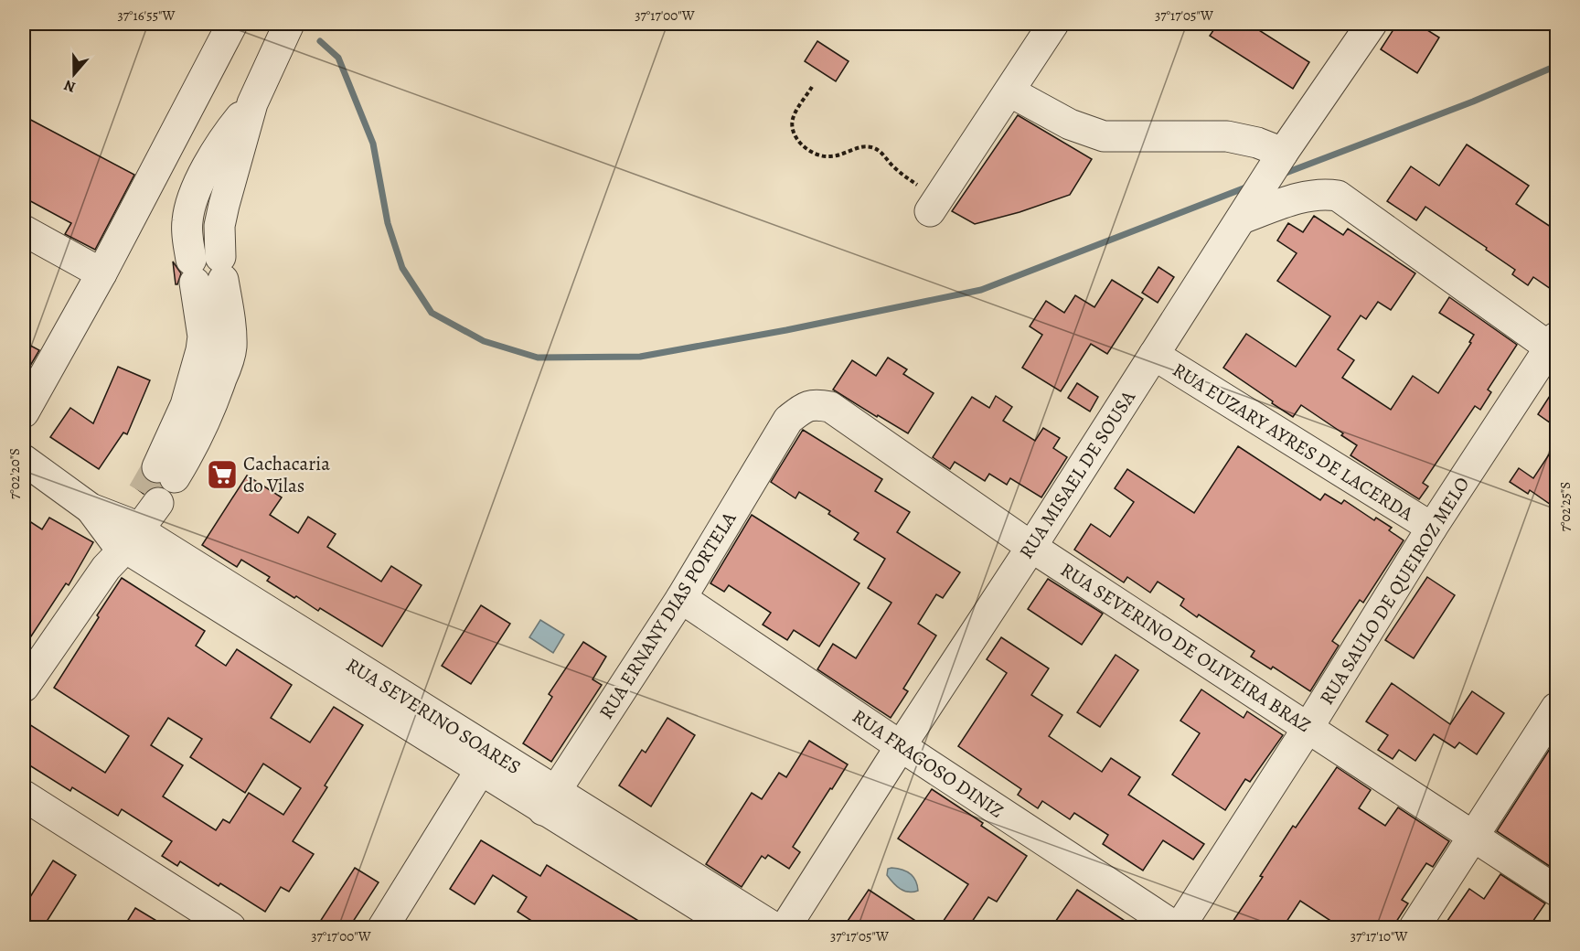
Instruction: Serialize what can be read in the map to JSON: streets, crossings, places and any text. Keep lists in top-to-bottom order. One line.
{"streets":{"street":["RUA EUZARY AYRES DE LACERDA","RUA MISAEL DE SOUSA","RUA SAULO DE QUEIROZ MELO","RUA ERNANY DIAS PORTELA","RUA SEVERINO DE OLIVEIRA BRAZ","RUA SEVERINO SOARES","RUA FRAGOSO DINIZ"]},"crossings":[["RUA EUZARY AYRES DE LACERDA","RUA MISAEL DE SOUSA"],["RUA EUZARY AYRES DE LACERDA","RUA SAULO DE QUEIROZ MELO"],["RUA MISAEL DE SOUSA","RUA SEVERINO DE OLIVEIRA BRAZ"],["RUA MISAEL DE SOUSA","RUA FRAGOSO DINIZ"],["RUA SAULO DE QUEIROZ MELO","RUA SEVERINO DE OLIVEIRA BRAZ"],["RUA SAULO DE QUEIROZ MELO","RUA FRAGOSO DINIZ"],["RUA ERNANY DIAS PORTELA","RUA SEVERINO DE OLIVEIRA BRAZ"],["RUA ERNANY DIAS PORTELA","RUA SEVERINO SOARES"],["RUA ERNANY DIAS PORTELA","RUA FRAGOSO DINIZ"]],"places":{"supermarket":["Cachacaria do Vilas"]},"north":"bottom","coordinates":["37°16'55\"W","37°17'00\"W","37°17'05\"W","7°02'20\"S","7°02'25\"S","37°17'10\"W"]}
